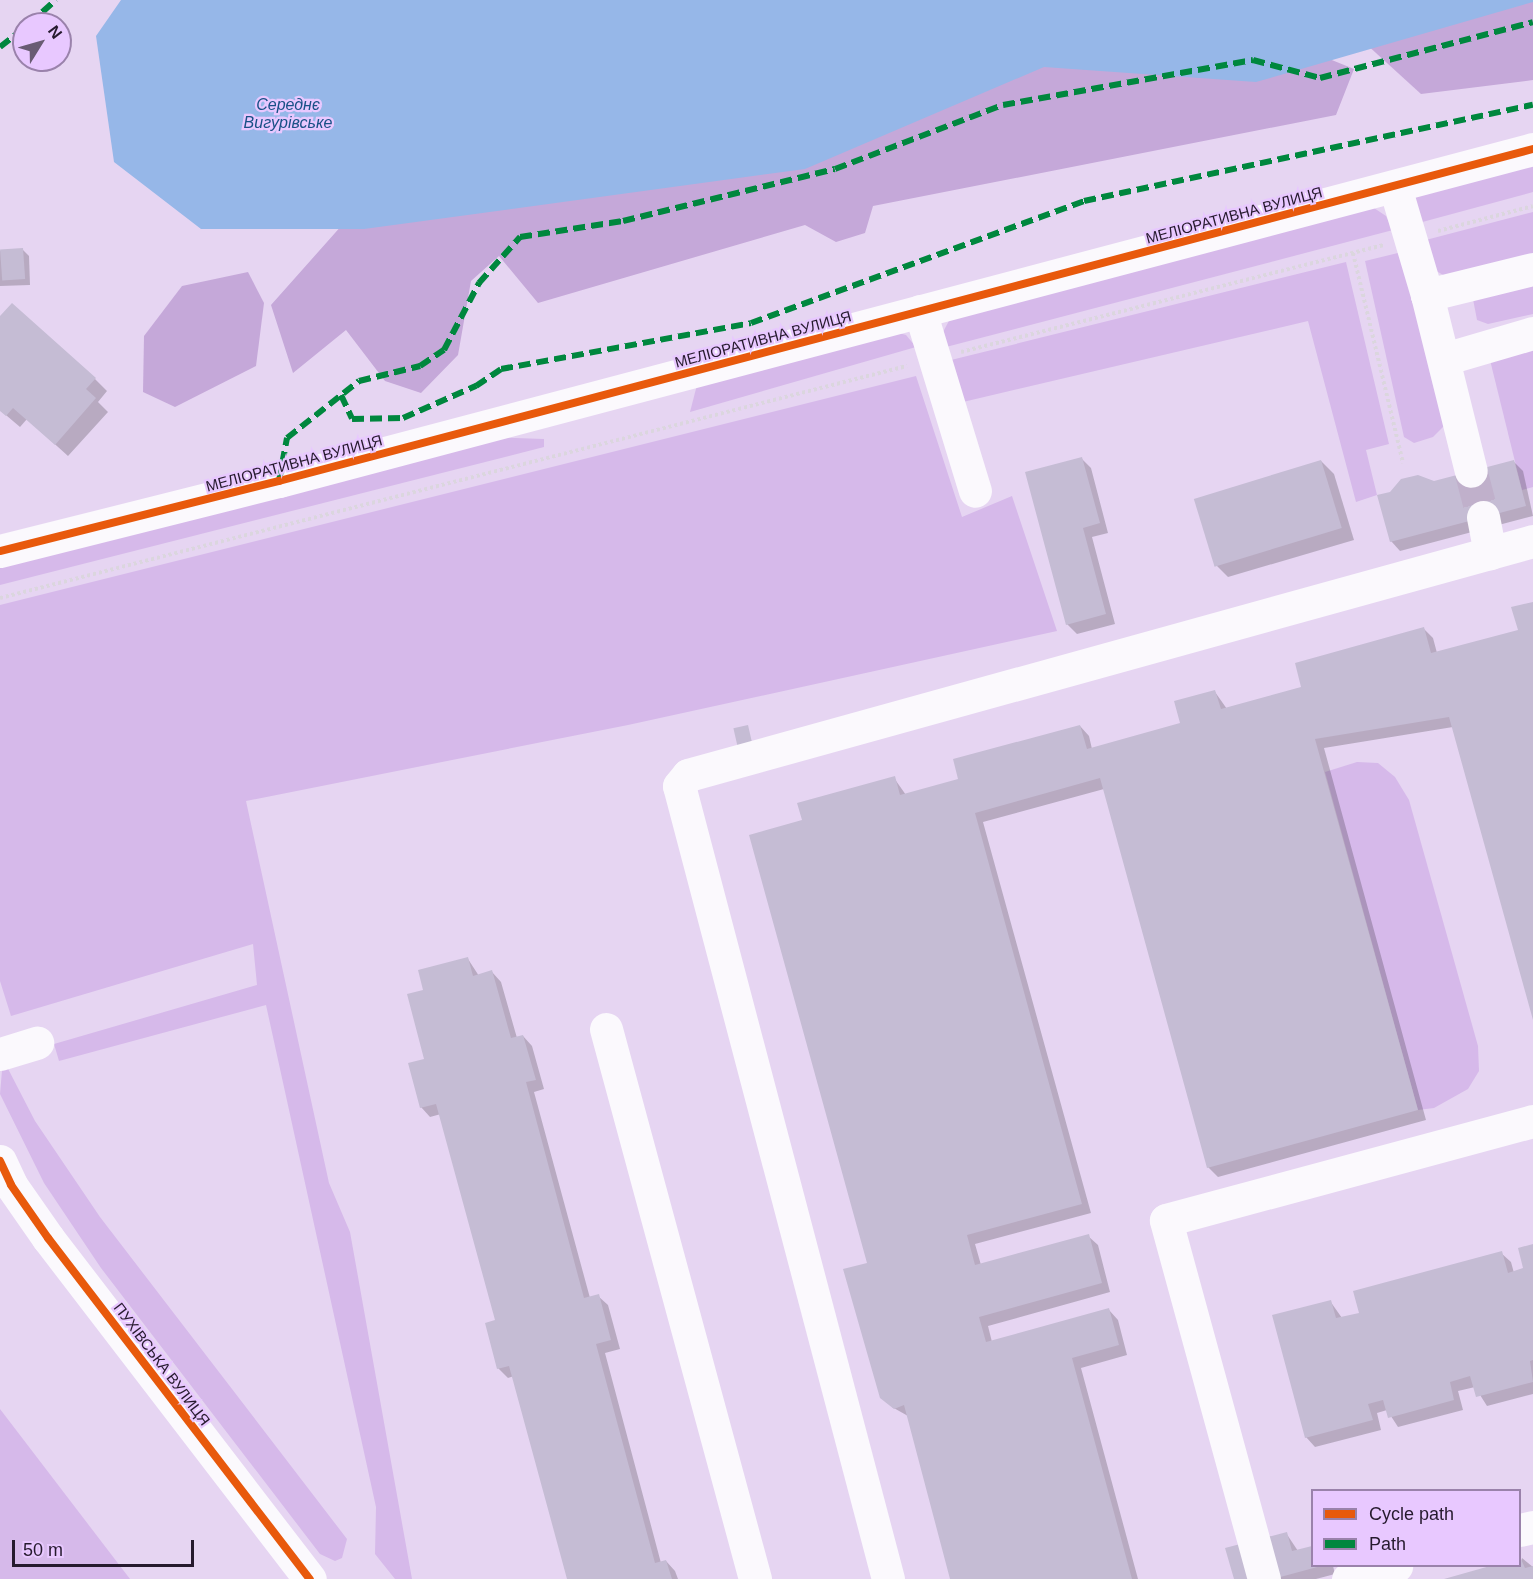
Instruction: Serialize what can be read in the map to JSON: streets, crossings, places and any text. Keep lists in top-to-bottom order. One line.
{"streets":{"street":["МЕЛІОРАТИВНА ВУЛИЦЯ","ПУХІВСЬКА ВУЛИЦЯ"]},"water":["Середнє Вигурівське"],"legend":["Cycle path","Path"],"scale_bar":"50 m","north":"top right"}
